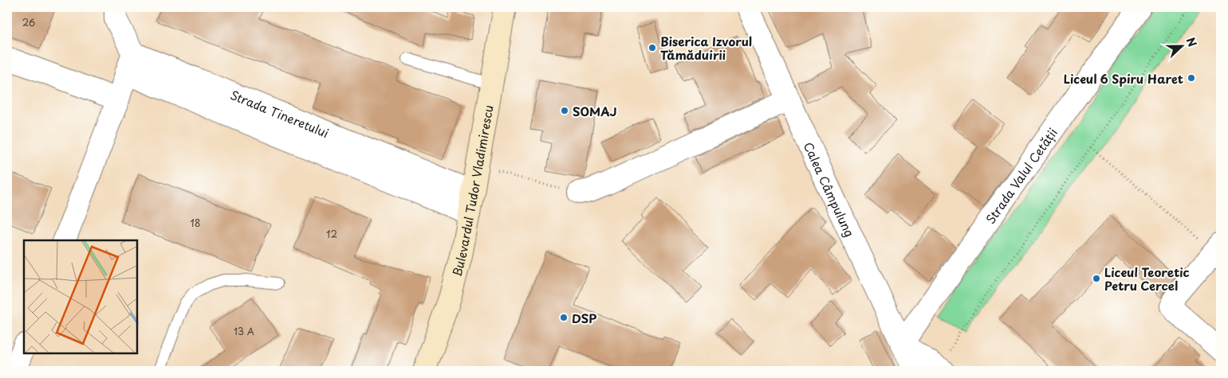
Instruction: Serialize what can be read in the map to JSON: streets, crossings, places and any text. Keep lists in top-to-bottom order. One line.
{"streets":{"main road":["Bulevardul Tudor Vladimirescu"],"street":["Strada Tineretului","Strada Valul Cetății","Calea Câmpulung"]},"crossings":[["Strada Tineretului","Bulevardul Tudor Vladimirescu"],["Strada Valul Cetății","Calea Câmpulung"]],"places":["Biserica Izvorul Tămăduirii","Liceul 6 Spiru Haret","SOMAJ","Liceul Teoretic Petru Cercel","DSP"],"house_numbers":["26","18","12","13 A"],"north":"right"}
